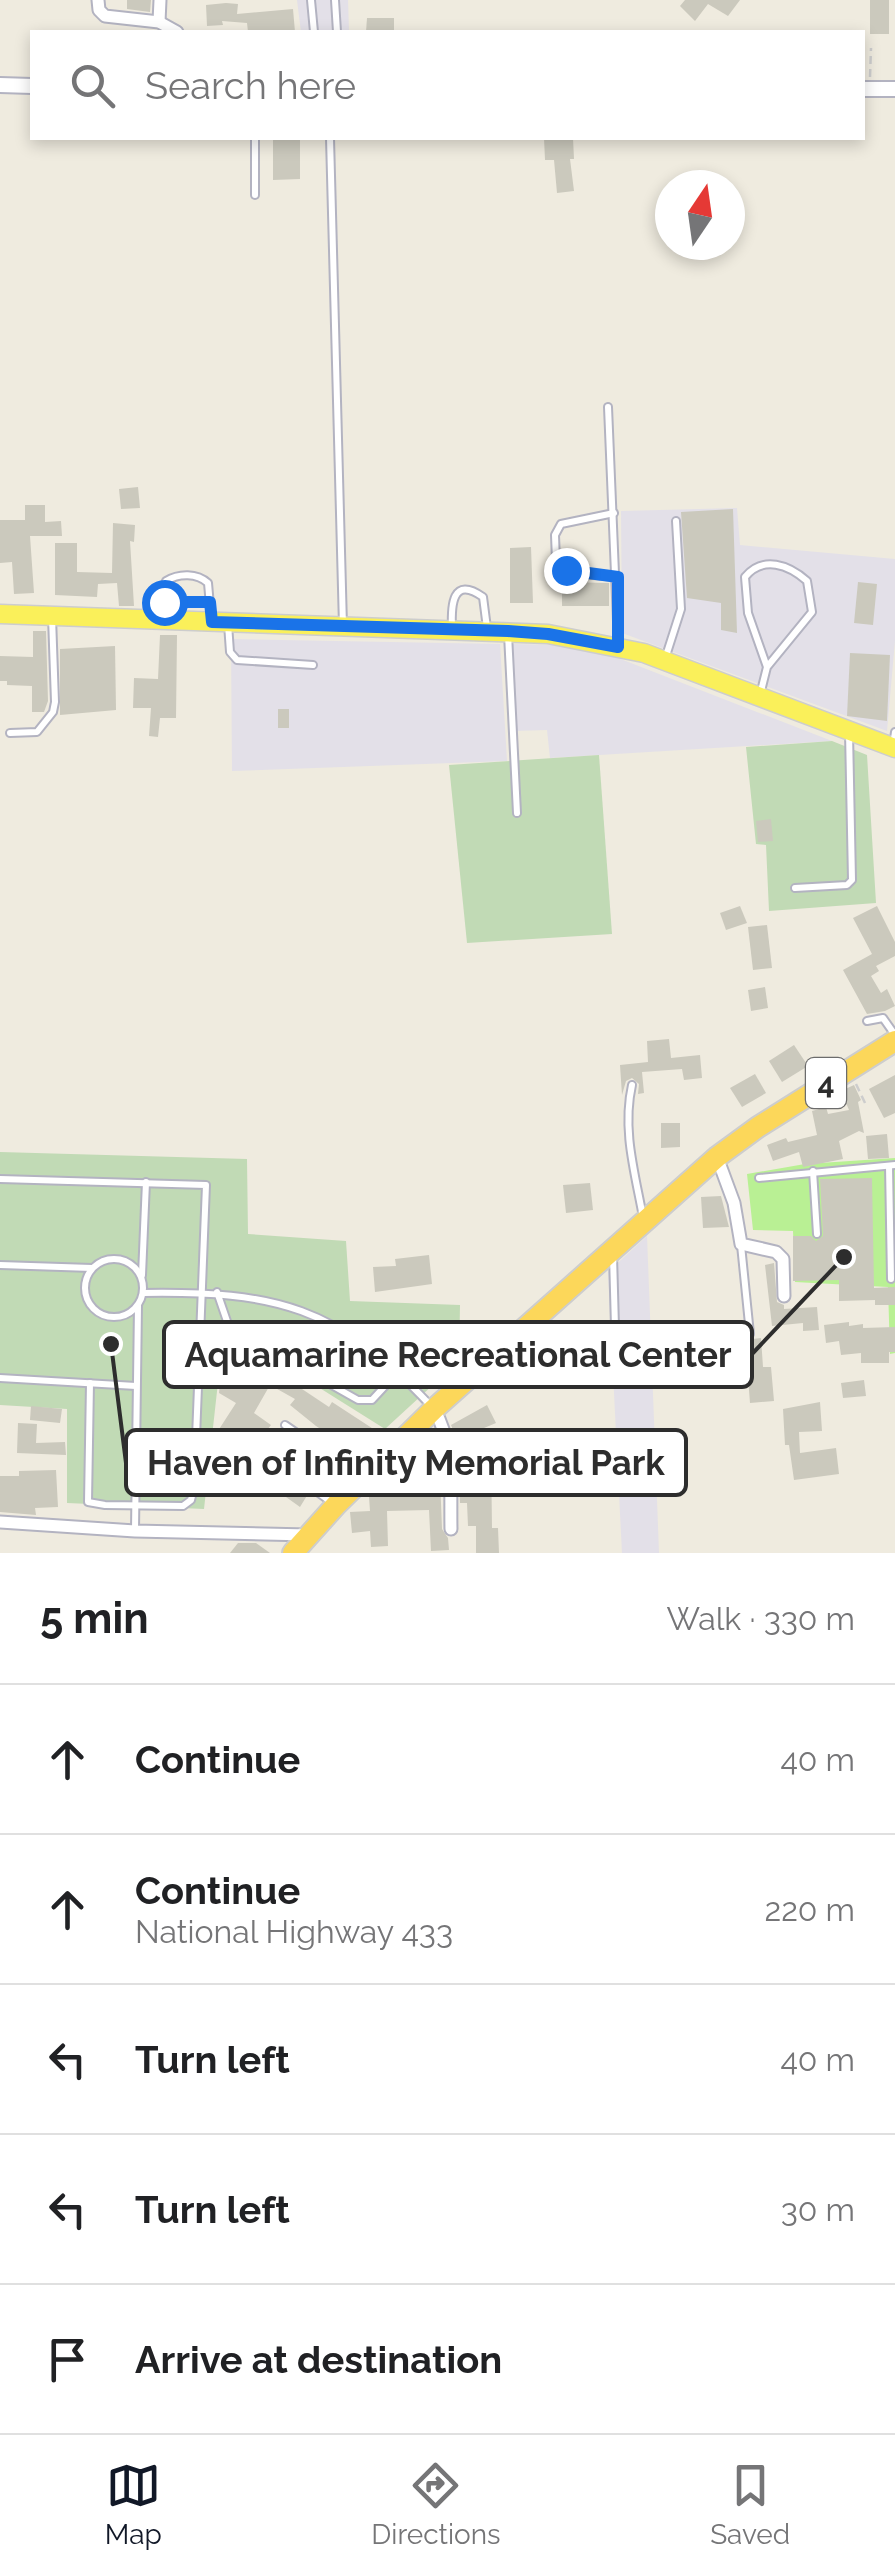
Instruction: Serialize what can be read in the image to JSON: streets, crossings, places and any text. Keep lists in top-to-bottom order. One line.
{"streets":{"highway":["4"]},"places":["Aquamarine Recreational Center","Haven of Infinity Memorial Park"],"north":"top","page":{"search":"Search here","heading":["5 min","Walk · 330 m"],"list":[["Continue","40 m"],["Continue","National Highway 433","220 m"],["Turn left","40 m"],["Turn left","30 m"],"Arrive at destination"],"nav":["Map","Directions","Saved"]}}
